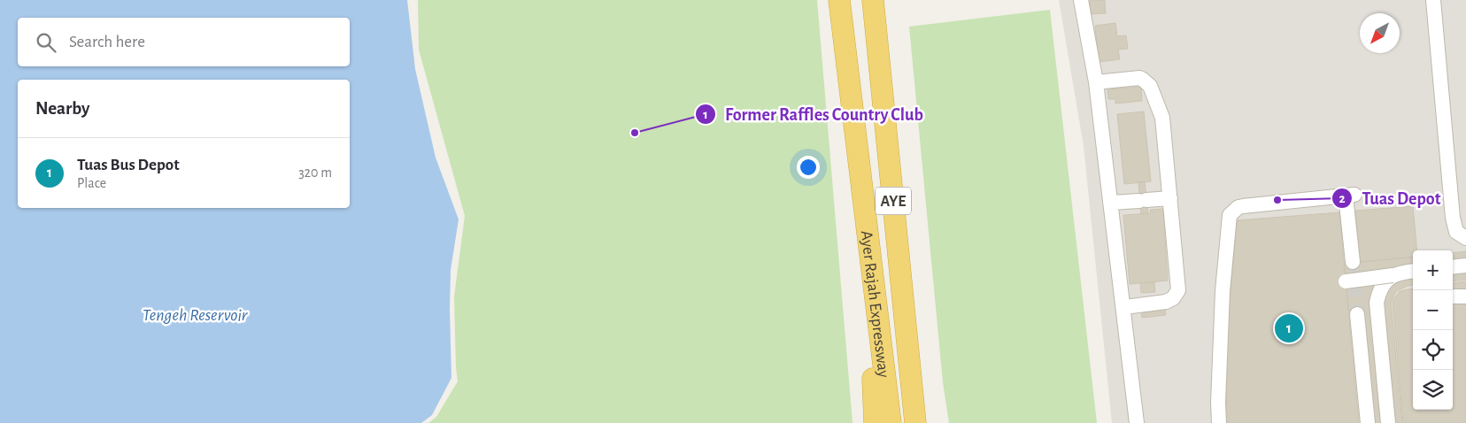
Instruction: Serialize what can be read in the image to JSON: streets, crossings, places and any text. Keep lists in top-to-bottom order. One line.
{"streets":{"highway":["AYE","Ayer Rajah Expressway"]},"water":["Tengeh Reservoir"],"places":["Former Raffles Country Club","Tuas Depot"],"north":"bottom left","page":{"search":"Search here","heading":"Nearby","list":[{"mark":"1","name":"Tuas Bus Depot","note":"Place","value":"320 m"}],"map_buttons":["+","−"],"pins":"1"}}
